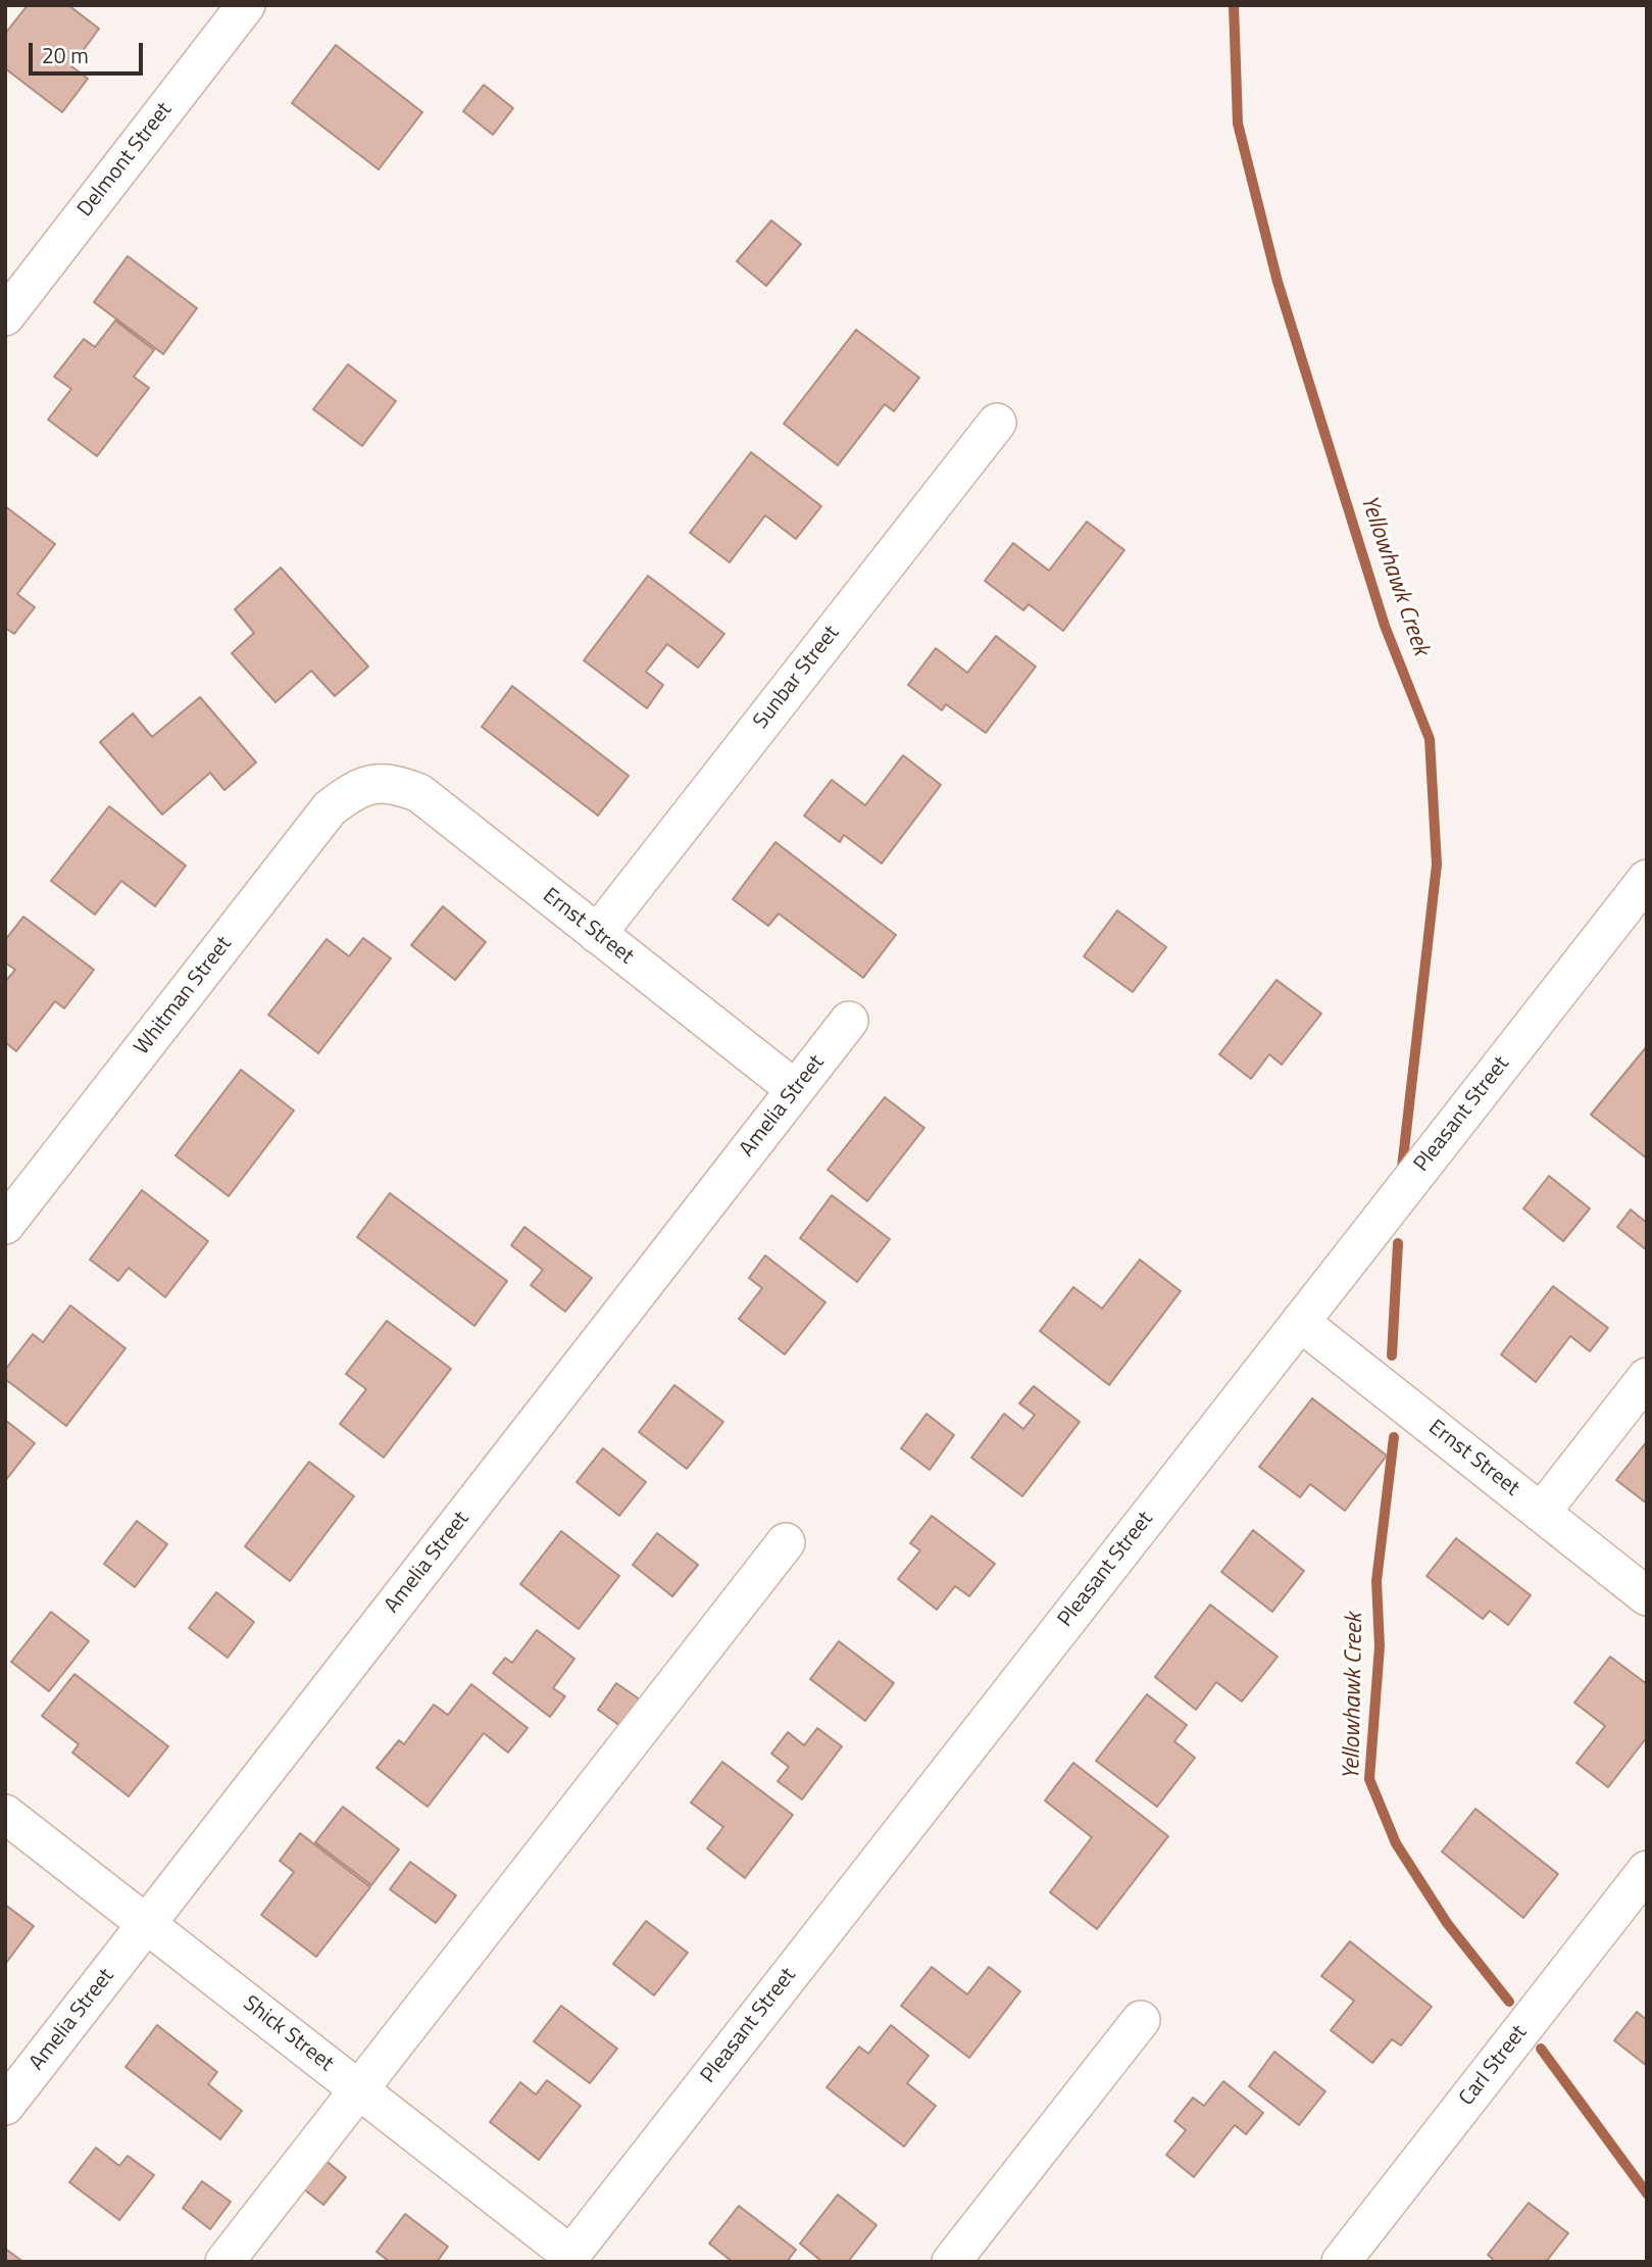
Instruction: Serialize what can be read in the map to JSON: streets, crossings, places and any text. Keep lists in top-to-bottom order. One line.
{"streets":{"street":["Delmont Street","Sunbar Street","Ernst Street","Whitman Street","Amelia Street","Pleasant Street","Shick Street","Carl Street"]},"crossings":[["Sunbar Street","Ernst Street"],["Ernst Street","Whitman Street"],["Ernst Street","Amelia Street"],["Ernst Street","Pleasant Street"],["Amelia Street","Shick Street"],["Pleasant Street","Shick Street"]],"water":["Yellowhawk Creek"],"scale_bar":"20 m"}
